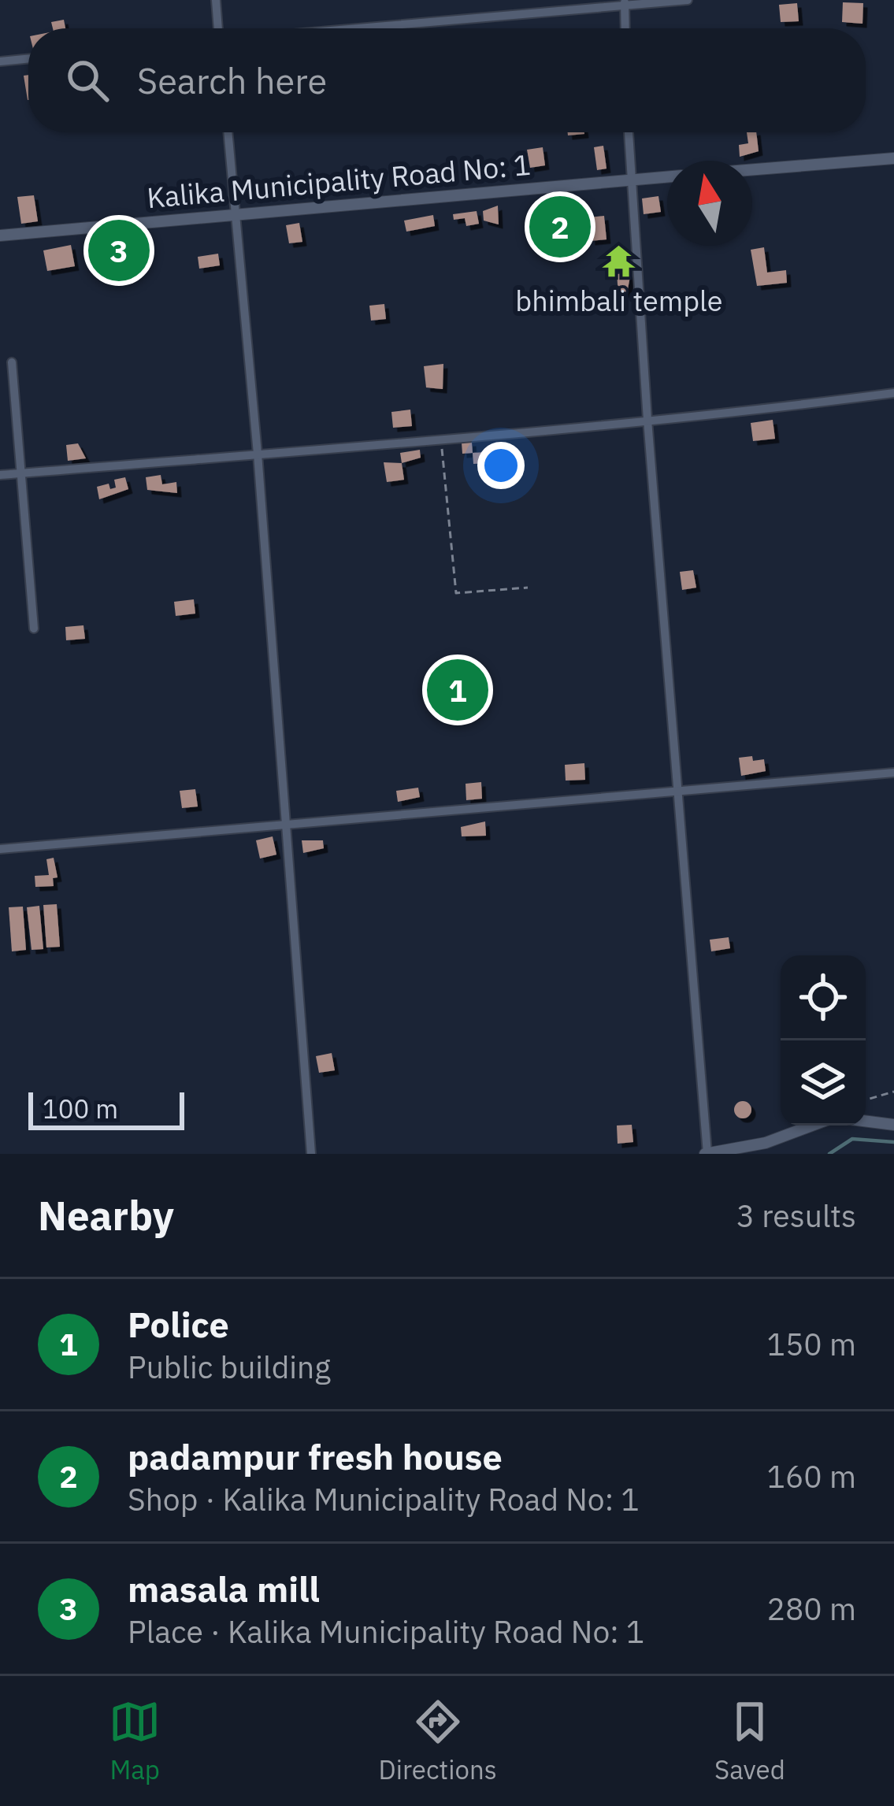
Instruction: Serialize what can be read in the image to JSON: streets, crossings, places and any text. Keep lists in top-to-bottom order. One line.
{"streets":{"street":["Kalika Municipality Road No: 1"]},"places":{"temple":["bhimbali temple"]},"scale_bar":"100 m","north":"top","page":{"search":"Search here","pins":["2","3","1"],"scale":"100 m","heading":["Nearby","3 results"],"list":[{"mark":"1","name":"Police","note":"Public building","value":"150 m"},{"mark":"2","name":"padampur fresh house","note":"Shop · Kalika Municipality Road No: 1","value":"160 m"},{"mark":"3","name":"masala mill","note":"Place · Kalika Municipality Road No: 1","value":"280 m"}],"nav":["Map","Directions","Saved"]}}
